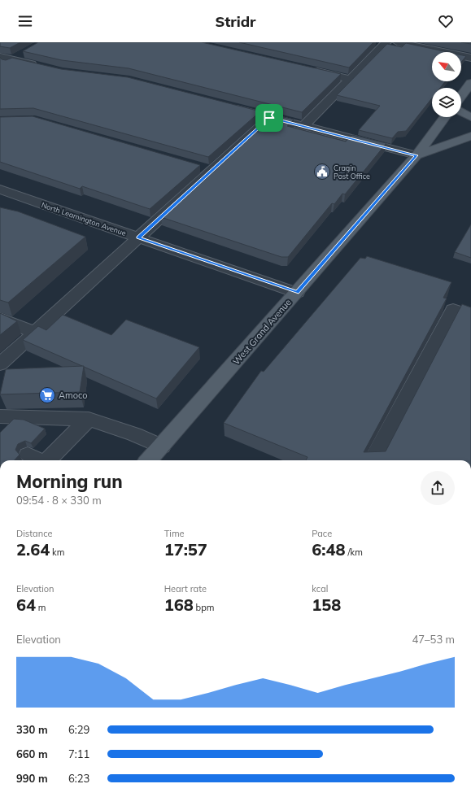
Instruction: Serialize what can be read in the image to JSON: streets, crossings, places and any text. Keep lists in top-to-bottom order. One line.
{"streets":{"main road":["West Grand Avenue"],"street":["North Leamington Avenue"]},"crossings":[["North Leamington Avenue","West Grand Avenue"]],"places":{"public building":["Cragin Post Office"],"supermarket":["Amoco"]},"north":"top left","page":{"header":"Stridr","heading":["Morning run","09:54 · 8 × 330 m"],"stats":[["Distance","2.64 km"],["Time","17:57"],["Pace","6:48 /km"],["Elevation","64 m"],["Heart rate","168 bpm"],["kcal","158"]],"chart":["Elevation","47–53 m"],"list":[{"name":"330 m","note":"6:29"},{"name":"660 m","note":"7:11"},{"name":"990 m","note":"6:23"}]}}
